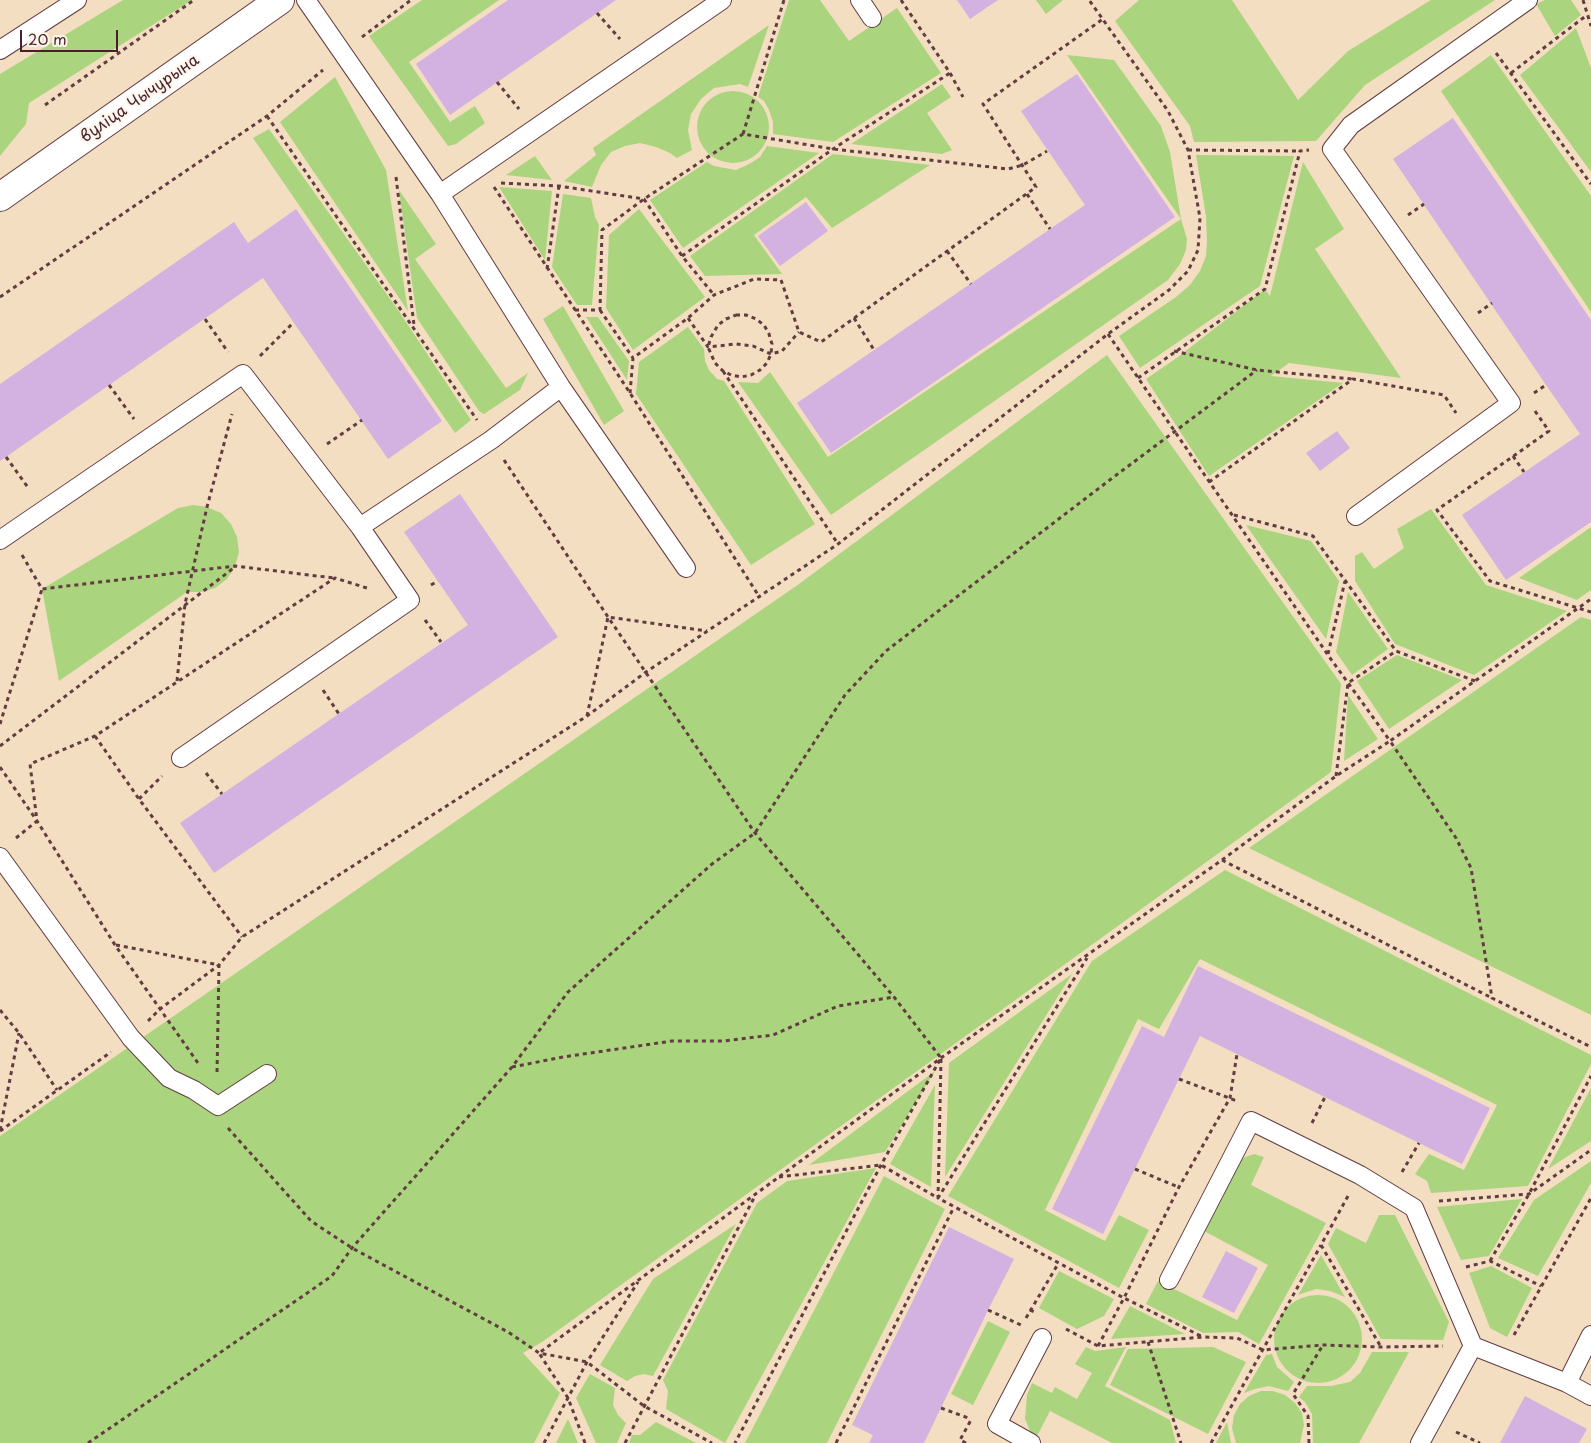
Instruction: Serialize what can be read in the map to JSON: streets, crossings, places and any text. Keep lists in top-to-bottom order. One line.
{"streets":{"main road":["вуліца Чычурына"]},"scale_bar":"20 m"}
